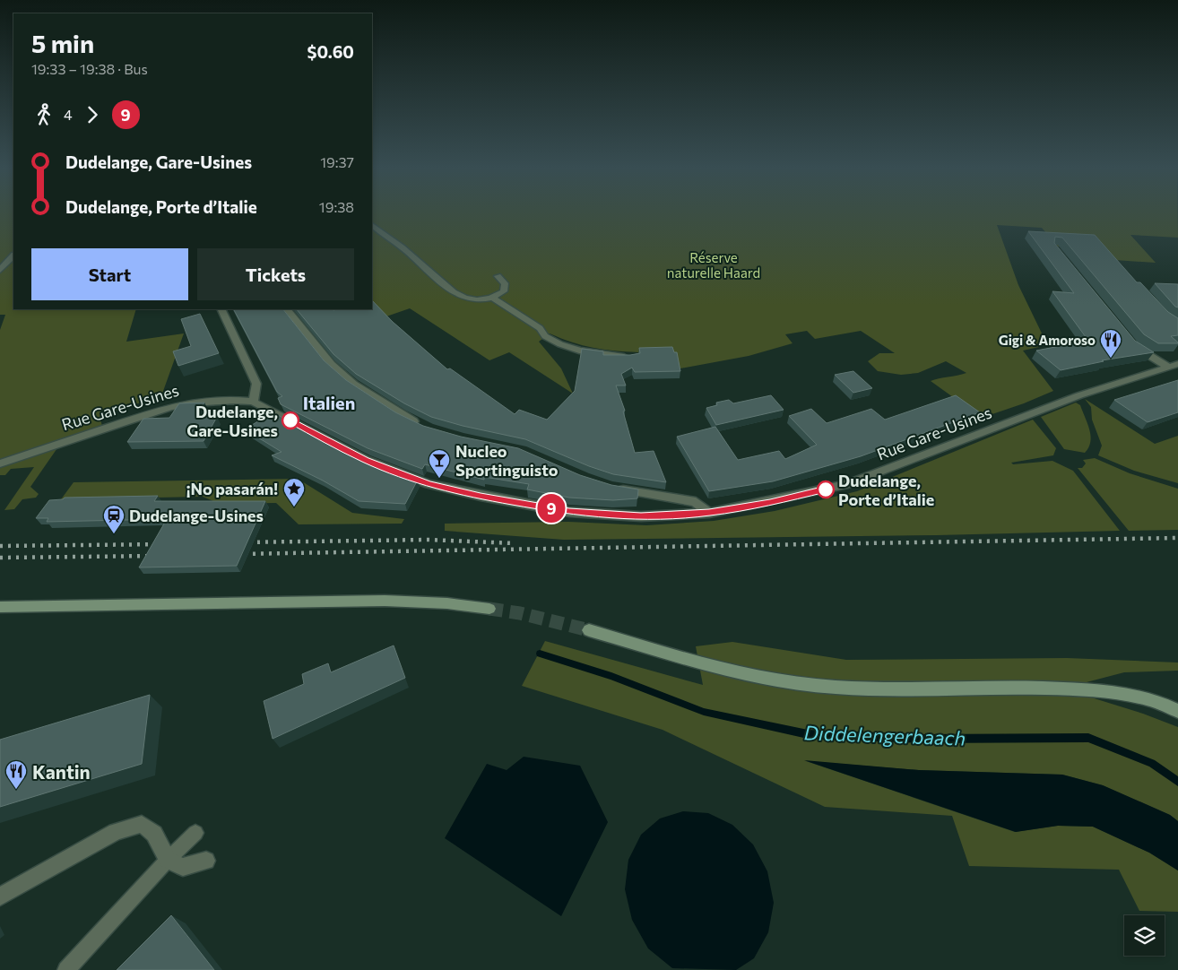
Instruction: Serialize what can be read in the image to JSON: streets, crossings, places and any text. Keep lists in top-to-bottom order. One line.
{"streets":{"street":["Rue Gare-Usines"]},"districts":["Italien"],"water":["Diddelengerbaach"],"parks":["Réserve naturelle Haard"],"places":{"restaurant":["Gigi & Amoroso","Kantin"],"other":["Dudelange, Gare-Usines","Dudelange, Porte d’Italie"],"bar":["Nucleo Sportinguisto"],"place":["¡No pasarán!"],"station":["Dudelange-Usines"]},"lines":["bus line 9"],"page":{"on_map":"9","heading":["5 min","19:33 – 19:38 · Bus","$0.60"],"legs":["4","9"],"list":[{"name":"Dudelange, Gare-Usines","value":"19:37"},{"name":"Dudelange, Porte d’Italie","value":"19:38"}],"buttons":["Start","Tickets"]}}
